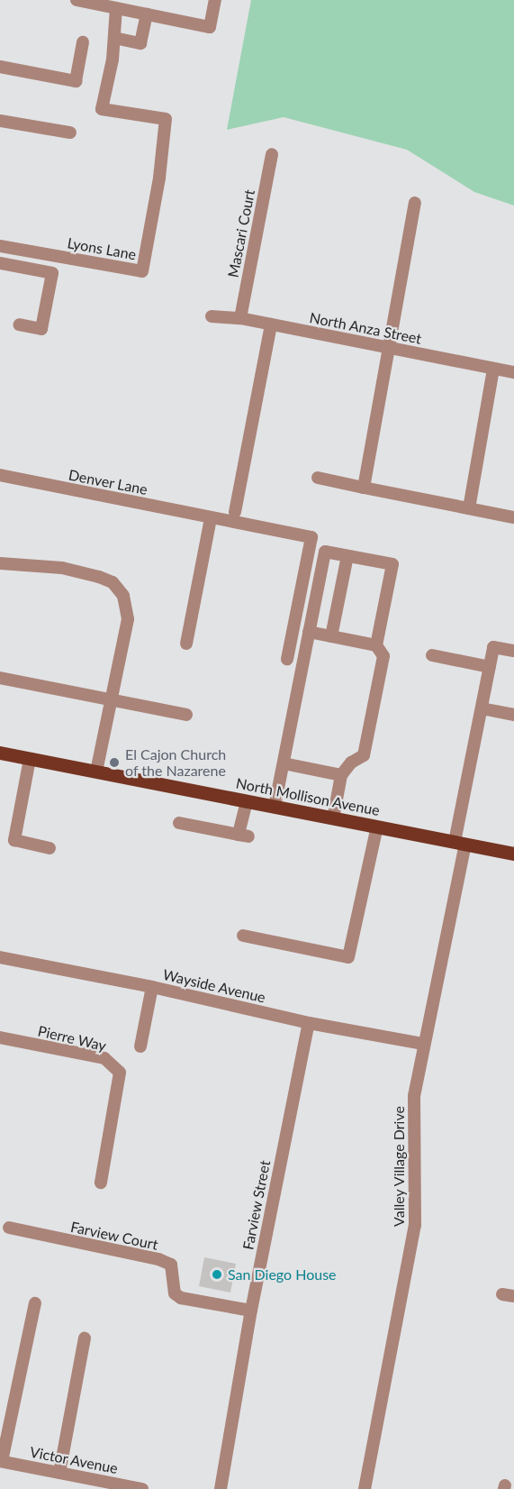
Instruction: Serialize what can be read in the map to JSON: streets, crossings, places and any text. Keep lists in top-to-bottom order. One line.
{"streets":{"main road":["North Mollison Avenue"],"street":["Mascari Court","Lyons Lane","North Anza Street","Denver Lane","Wayside Avenue","Pierre Way","Valley Village Drive","Farview Street","Farview Court","Victor Avenue"]},"crossings":[["Mascari Court","North Anza Street"],["North Mollison Avenue","Valley Village Drive"],["Wayside Avenue","Valley Village Drive"],["Wayside Avenue","Farview Street"],["Farview Street","Farview Court"]],"places":["El Cajon Church of the Nazarene","San Diego House"]}
